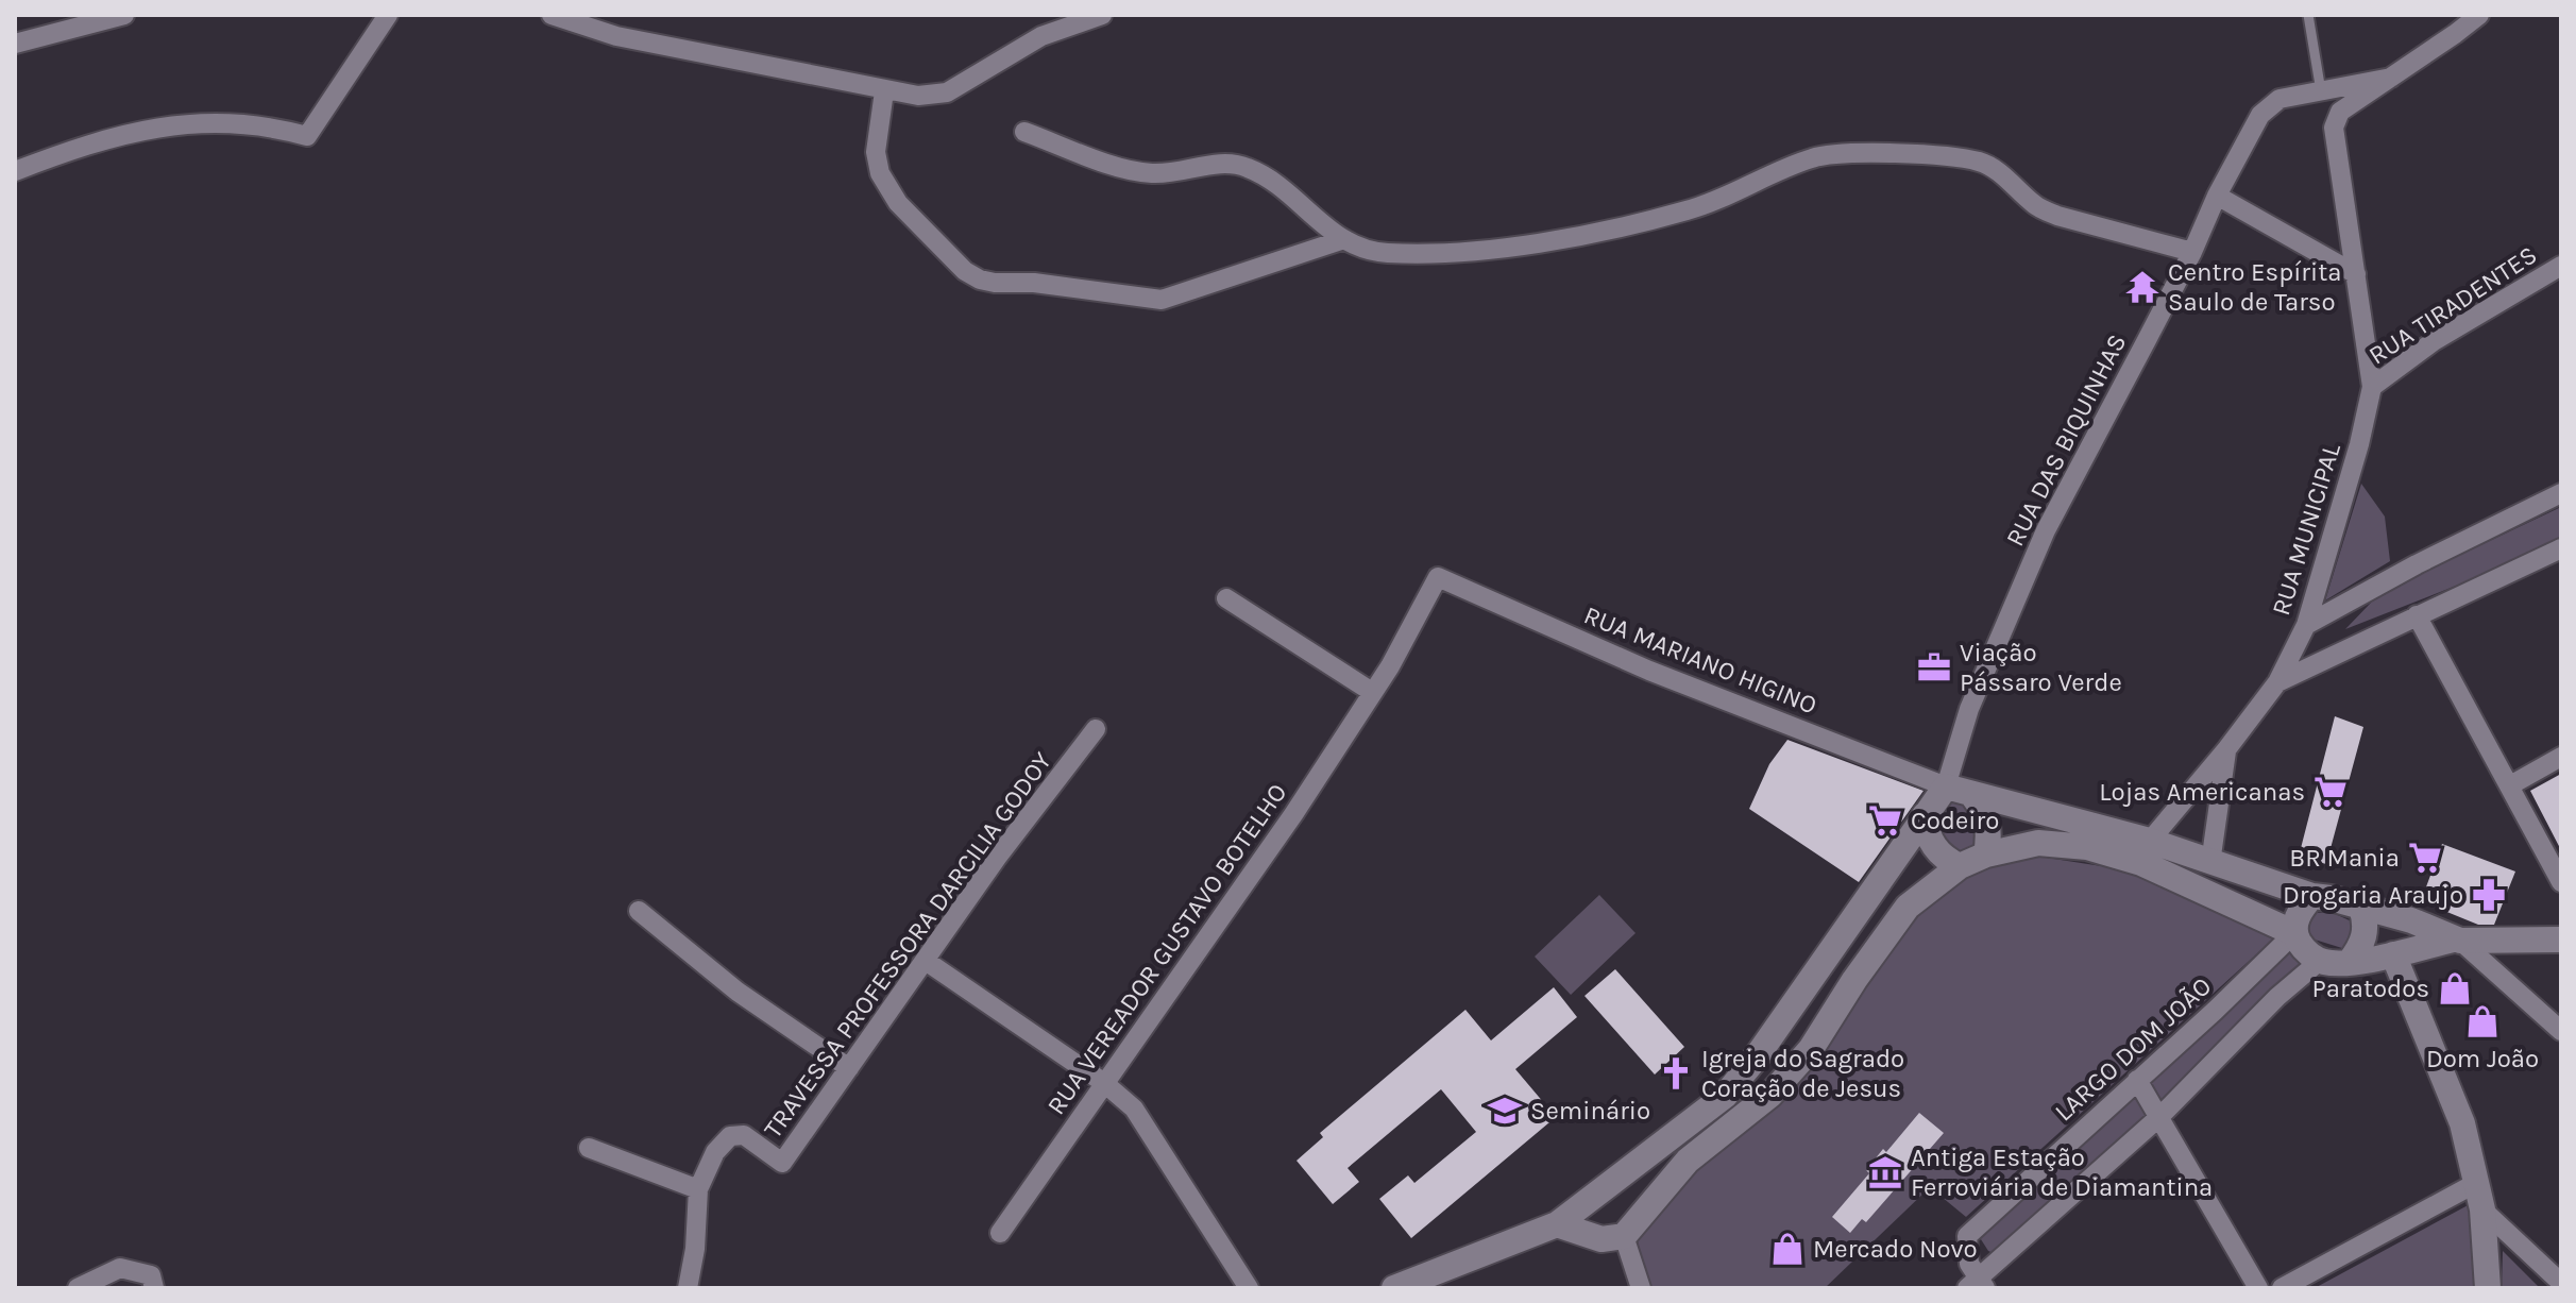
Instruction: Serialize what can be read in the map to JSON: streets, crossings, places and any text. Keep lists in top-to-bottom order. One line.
{"streets":{"street":["RUA TIRADENTES","RUA DAS BIQUINHAS","RUA MUNICIPAL","RUA MARIANO HIGINO","TRAVESSA PROFESSORA DARCILIA GODOY","RUA VEREADOR GUSTAVO BOTELHO","LARGO DOM JOÃO"]},"crossings":[["RUA TIRADENTES","RUA MUNICIPAL"],["RUA DAS BIQUINHAS","RUA MARIANO HIGINO"],["RUA MARIANO HIGINO","RUA VEREADOR GUSTAVO BOTELHO"]],"places":{"temple":["Centro Espírita Saulo de Tarso"],"office":["Viação Pássaro Verde"],"supermarket":["Lojas Americanas","Codeiro","BR Mania"],"pharmacy":["Drogaria Araujo"],"shop":["Paratodos","Dom João","Mercado Novo"],"church":["Igreja do Sagrado Coração de Jesus"],"school or university":["Seminário"],"museum":["Antiga Estação Ferroviária de Diamantina"]}}
